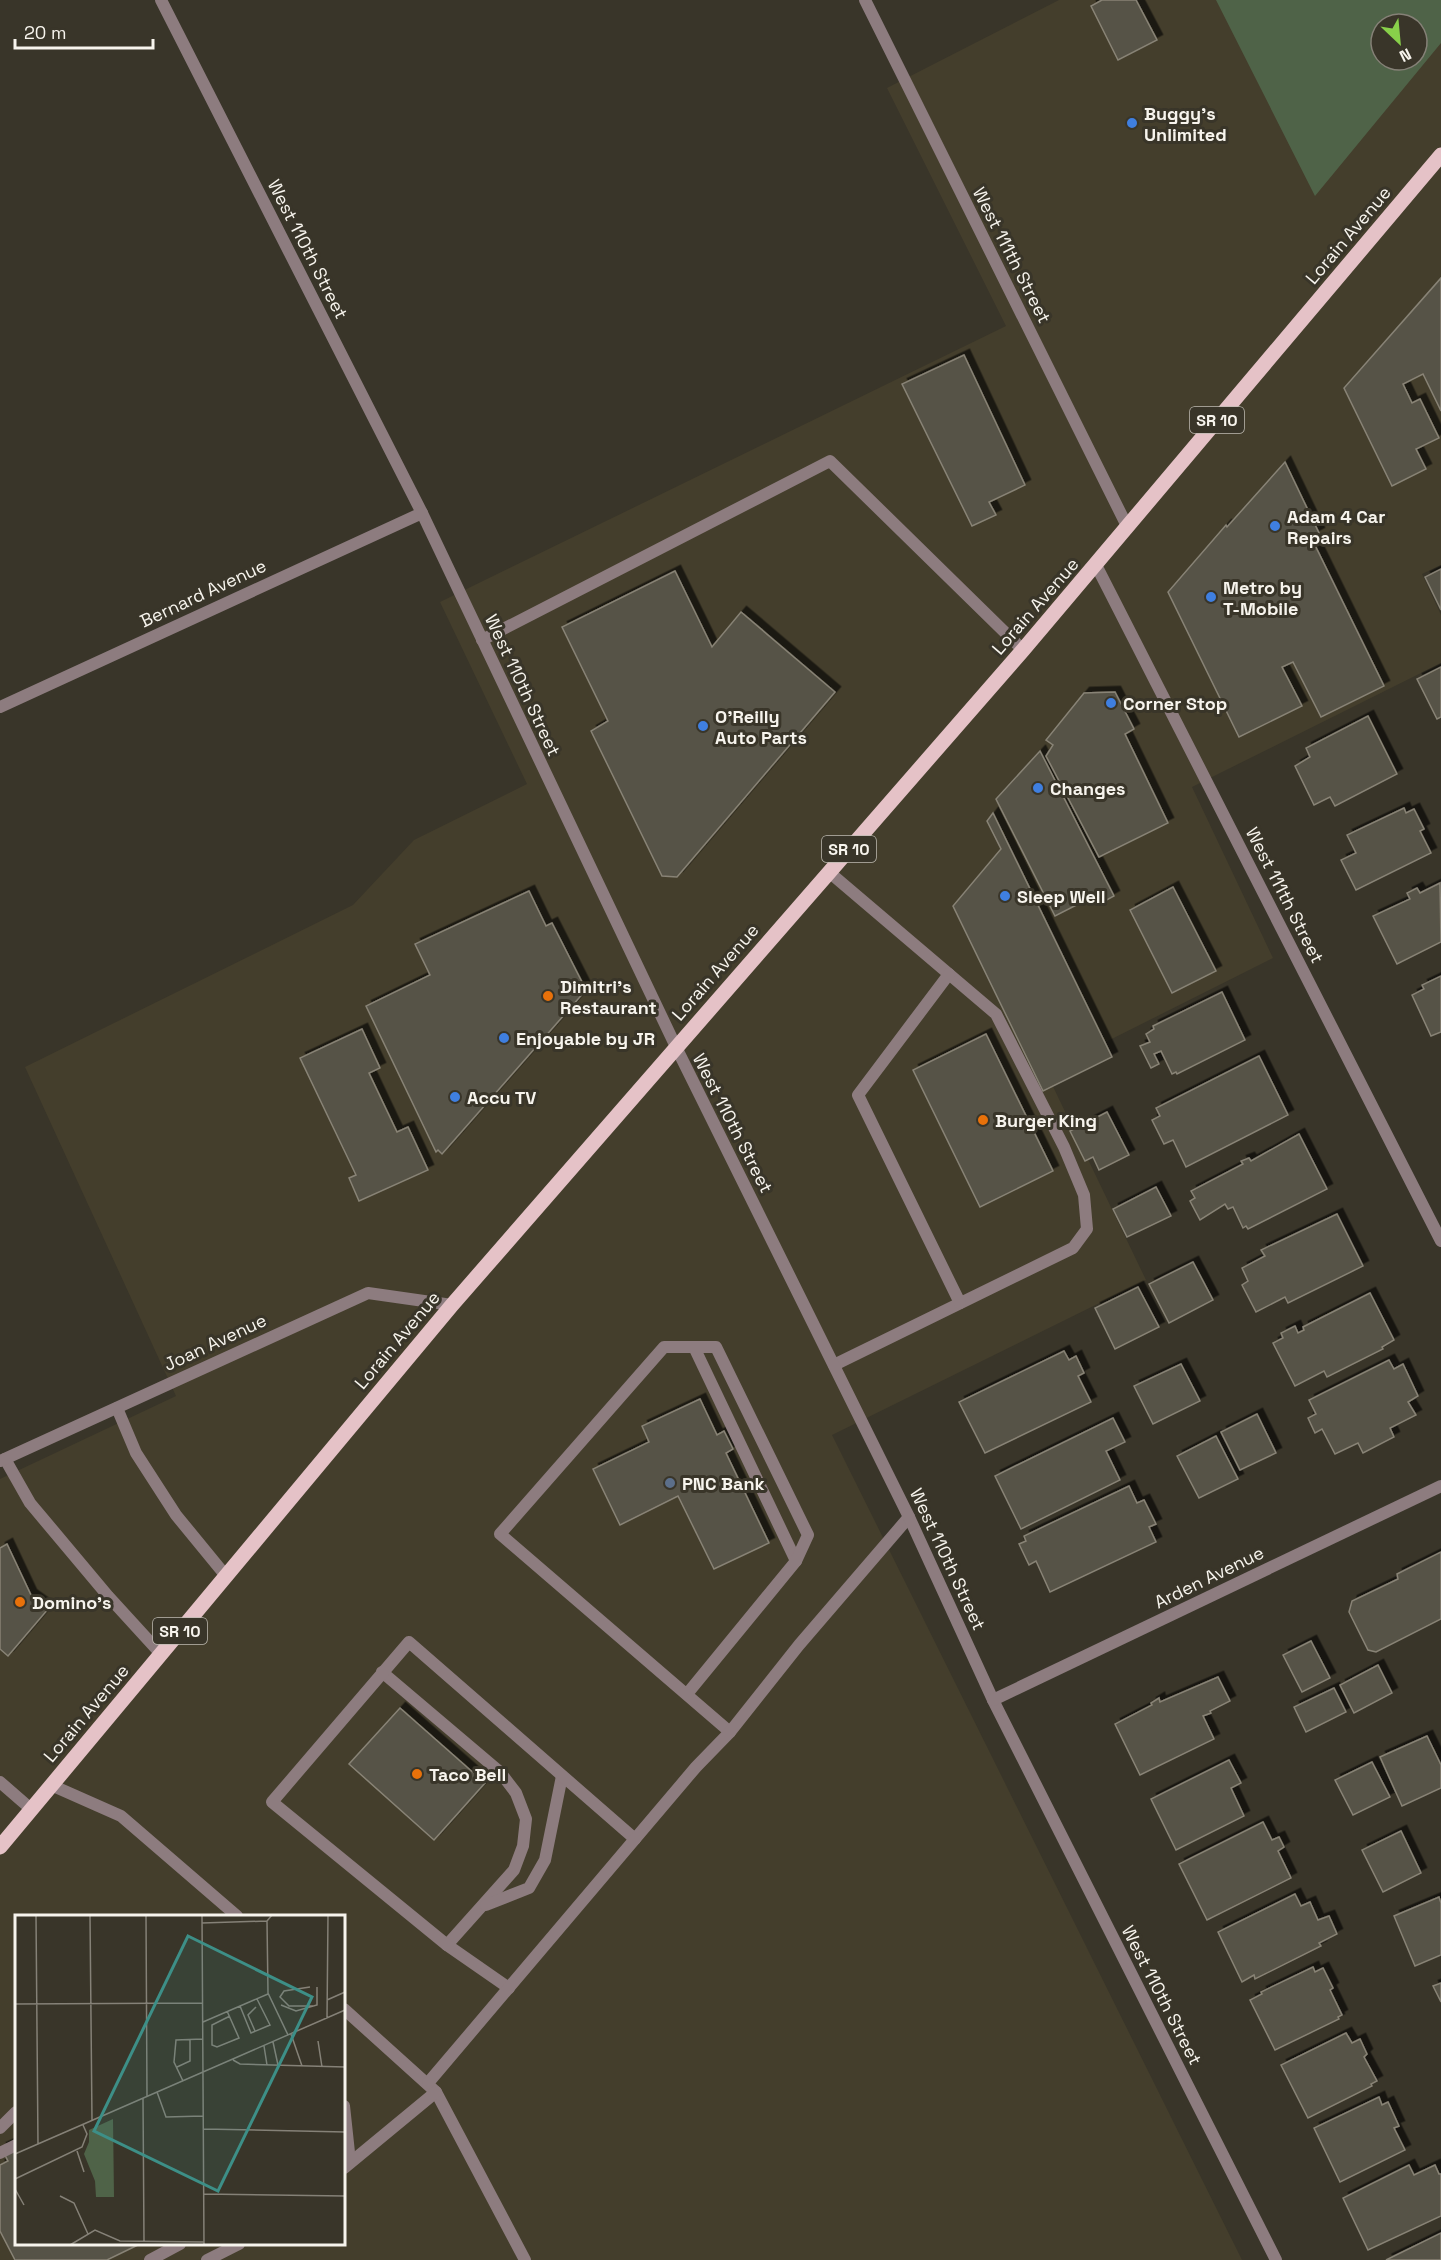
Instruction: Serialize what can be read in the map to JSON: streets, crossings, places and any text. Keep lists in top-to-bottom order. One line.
{"streets":{"main road":["Lorain Avenue","SR 10"],"street":["West 110th Street","West 111th Street","Bernard Avenue","Joan Avenue","Arden Avenue"]},"crossings":[["Lorain Avenue","West 110th Street"],["Lorain Avenue","West 111th Street"],["Lorain Avenue","Joan Avenue"],["West 110th Street","Bernard Avenue"],["West 110th Street","Arden Avenue"]],"places":["Buggy's Unlimited","Adam 4 Car Repairs","Metro by T-Mobile","Corner Stop","O'Reilly Auto Parts","Changes","Sleep Well","Dimitri's Restaurant","Enjoyable by JR","Accu TV","Burger King","PNC Bank","Domino's","Taco Bell"],"scale_bar":"20 m","north":"bottom right"}
